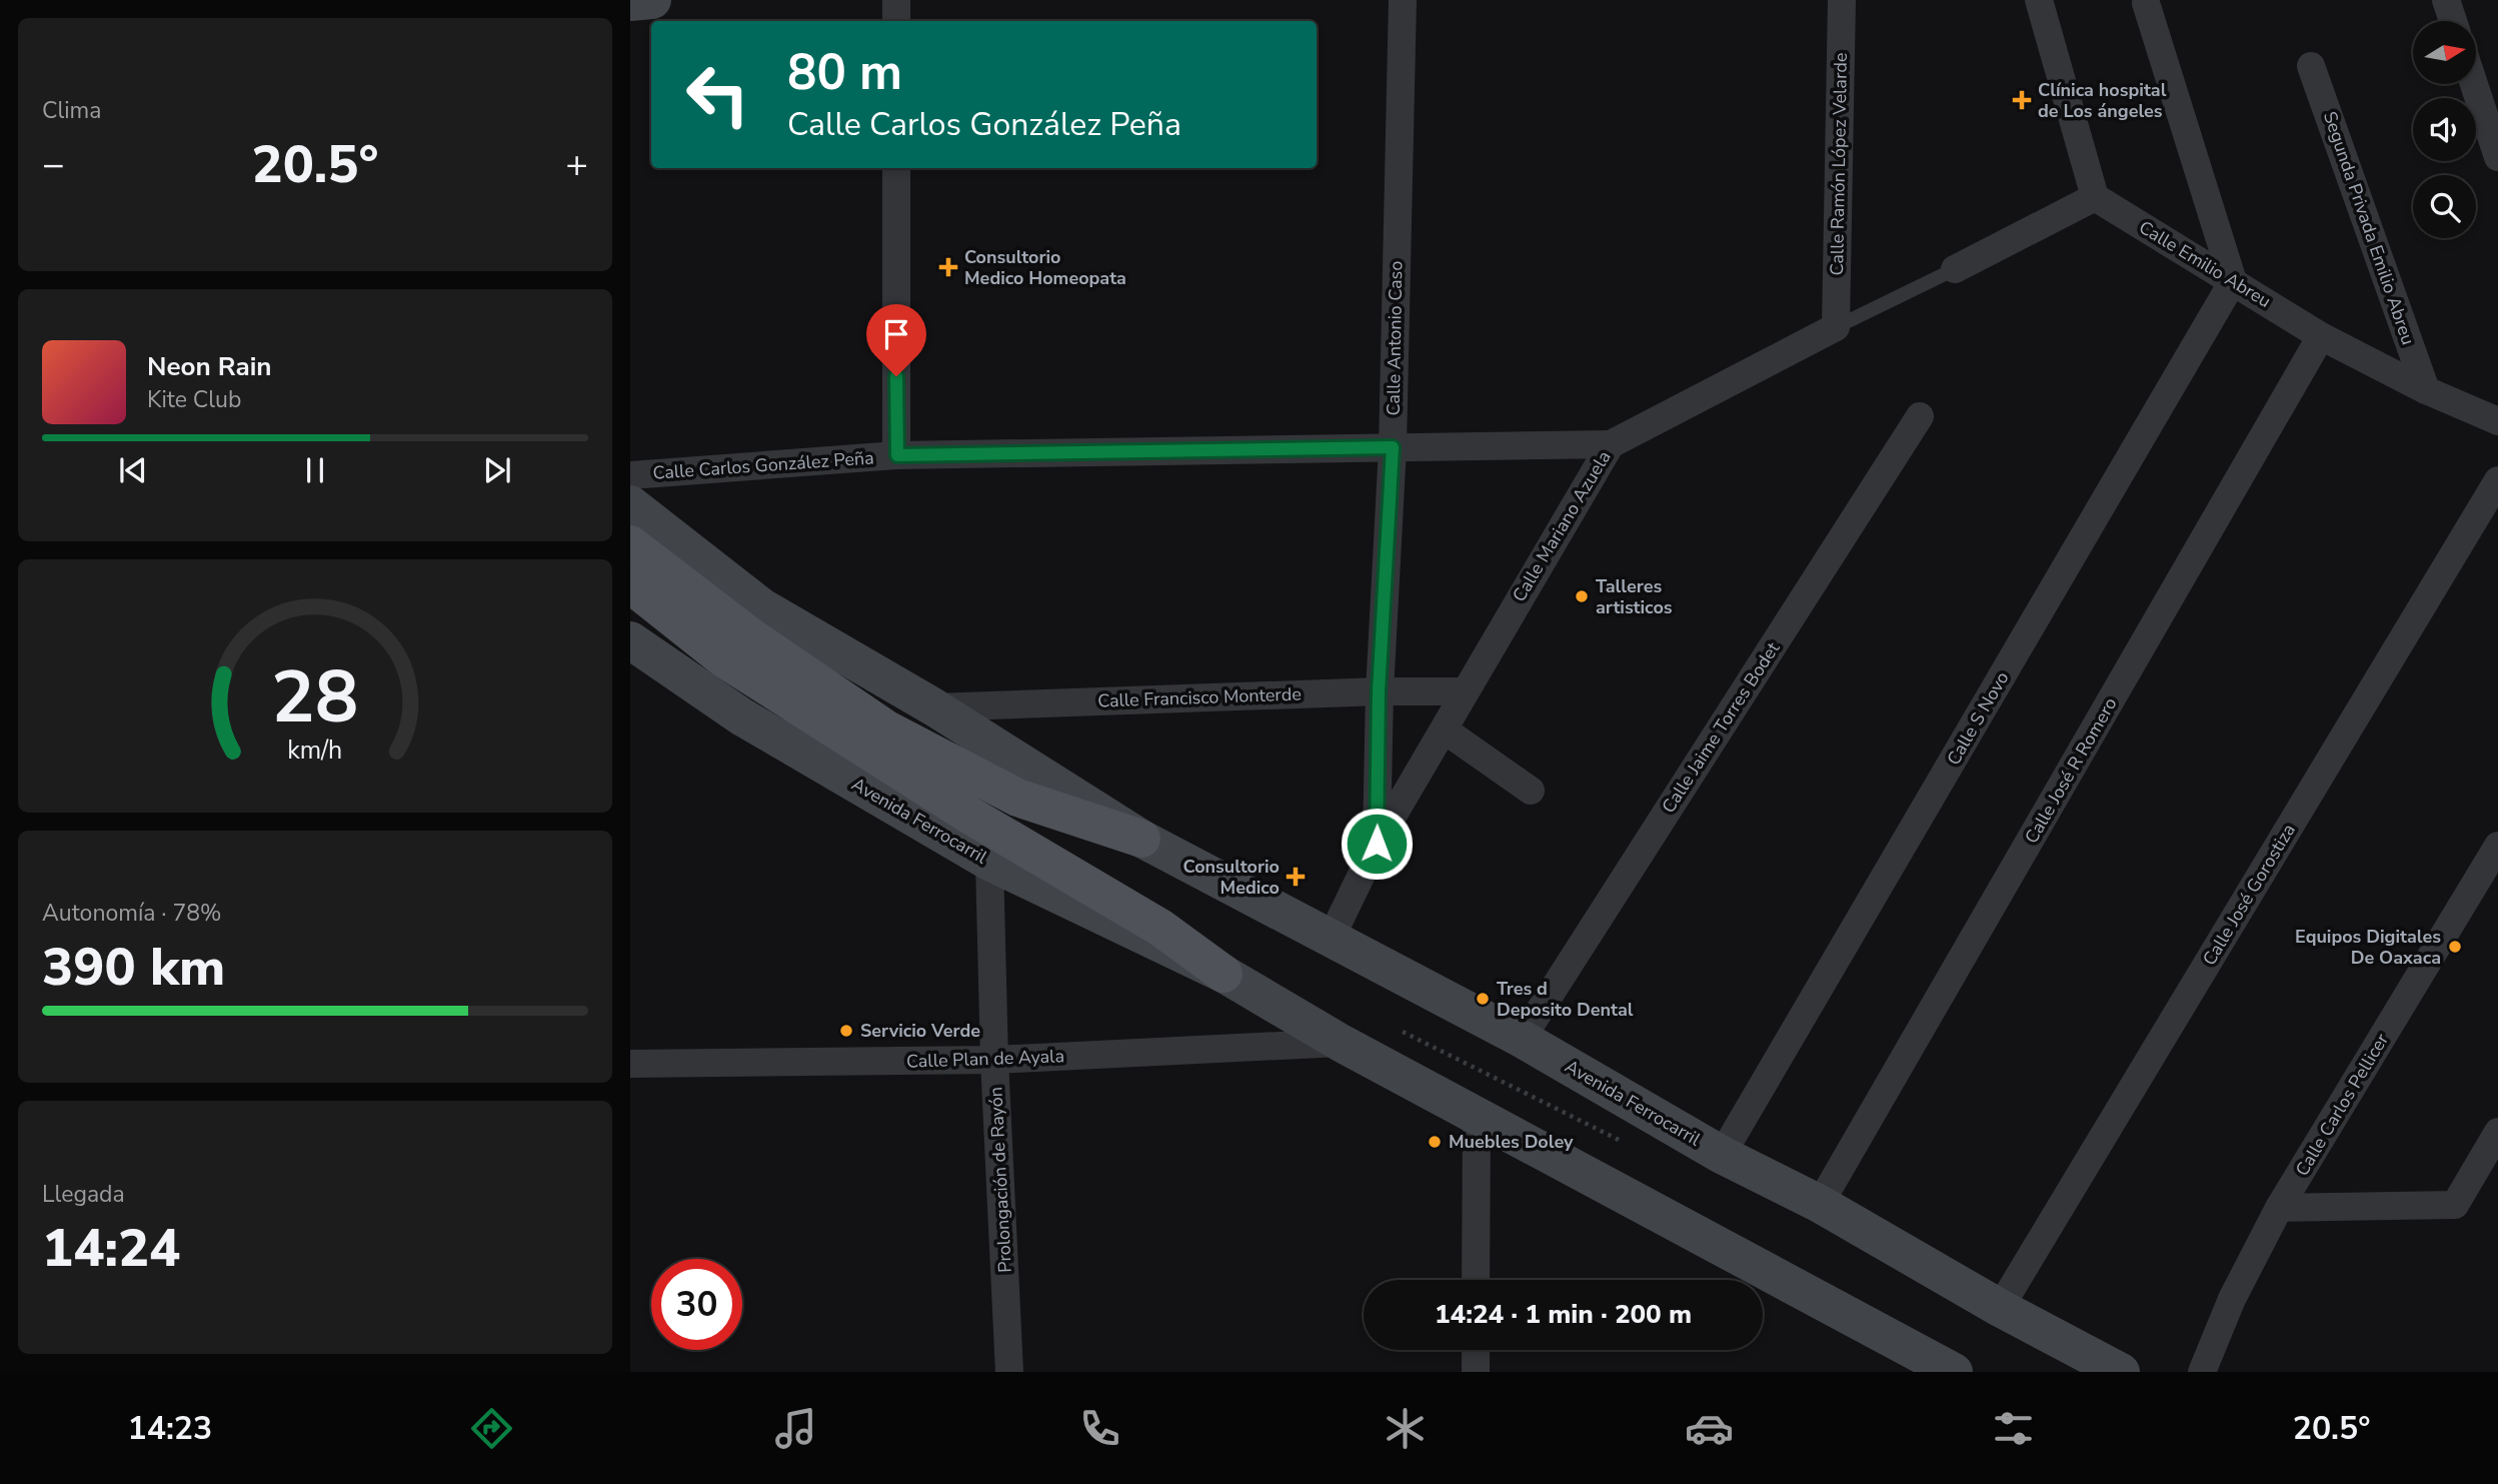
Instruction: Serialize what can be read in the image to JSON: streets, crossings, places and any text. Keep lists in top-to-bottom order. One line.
{"streets":{"main road":["Avenida Ferrocarril"],"street":["Calle Ramón López Velarde","Segunda Privada Emilio Abreu","Calle Emilio Abreu","Calle Antonio Caso","Calle Carlos González Peña","Calle Mariano Azuela","Calle Francisco Monterde","Calle S Novo","Calle Jaime Torres Bodet","Calle José R Romero","Calle José Gorostiza","Calle Plan de Ayala","Calle Carlos Pellicer","Prolongación de Rayón"]},"crossings":[["Calle Ramón López Velarde","Calle Mariano Azuela"],["Segunda Privada Emilio Abreu","Calle Emilio Abreu"],["Calle Emilio Abreu","Calle Mariano Azuela"],["Calle Emilio Abreu","Calle S Novo"],["Calle Emilio Abreu","Calle José R Romero"],["Calle Antonio Caso","Calle Carlos González Peña"],["Calle Antonio Caso","Calle Mariano Azuela"],["Calle Antonio Caso","Calle Francisco Monterde"],["Calle Carlos González Peña","Calle Mariano Azuela"],["Calle Mariano Azuela","Calle Francisco Monterde"],["Calle Mariano Azuela","Avenida Ferrocarril"],["Calle Francisco Monterde","Avenida Ferrocarril"],["Calle S Novo","Avenida Ferrocarril"],["Calle Jaime Torres Bodet","Avenida Ferrocarril"],["Calle José R Romero","Avenida Ferrocarril"],["Avenida Ferrocarril","Calle José Gorostiza"],["Avenida Ferrocarril","Calle Plan de Ayala"],["Avenida Ferrocarril","Prolongación de Rayón"],["Calle Plan de Ayala","Prolongación de Rayón"]],"places":{"health":["Clínica hospital de Los ángeles","Consultorio Medico Homeopata","Consultorio Medico"],"other":["Talleres artisticos","Equipos Digitales De Oaxaca","Tres d Deposito Dental","Servicio Verde","Muebles Doley"]},"north":"right","page":{"tile":["Clima",["Autonomía · 78%","390 km"],["Llegada","14:24"]],"turn":["80 m","Calle Carlos González Peña"],"heat":["−","20.5°","+"],"song":["Neon Rain","Kite Club"],"limit":"30","trip":"14:24 · 1 min · 200 m","tabs":["14:23","20.5°"],"gauge":["28","km/h"]}}
